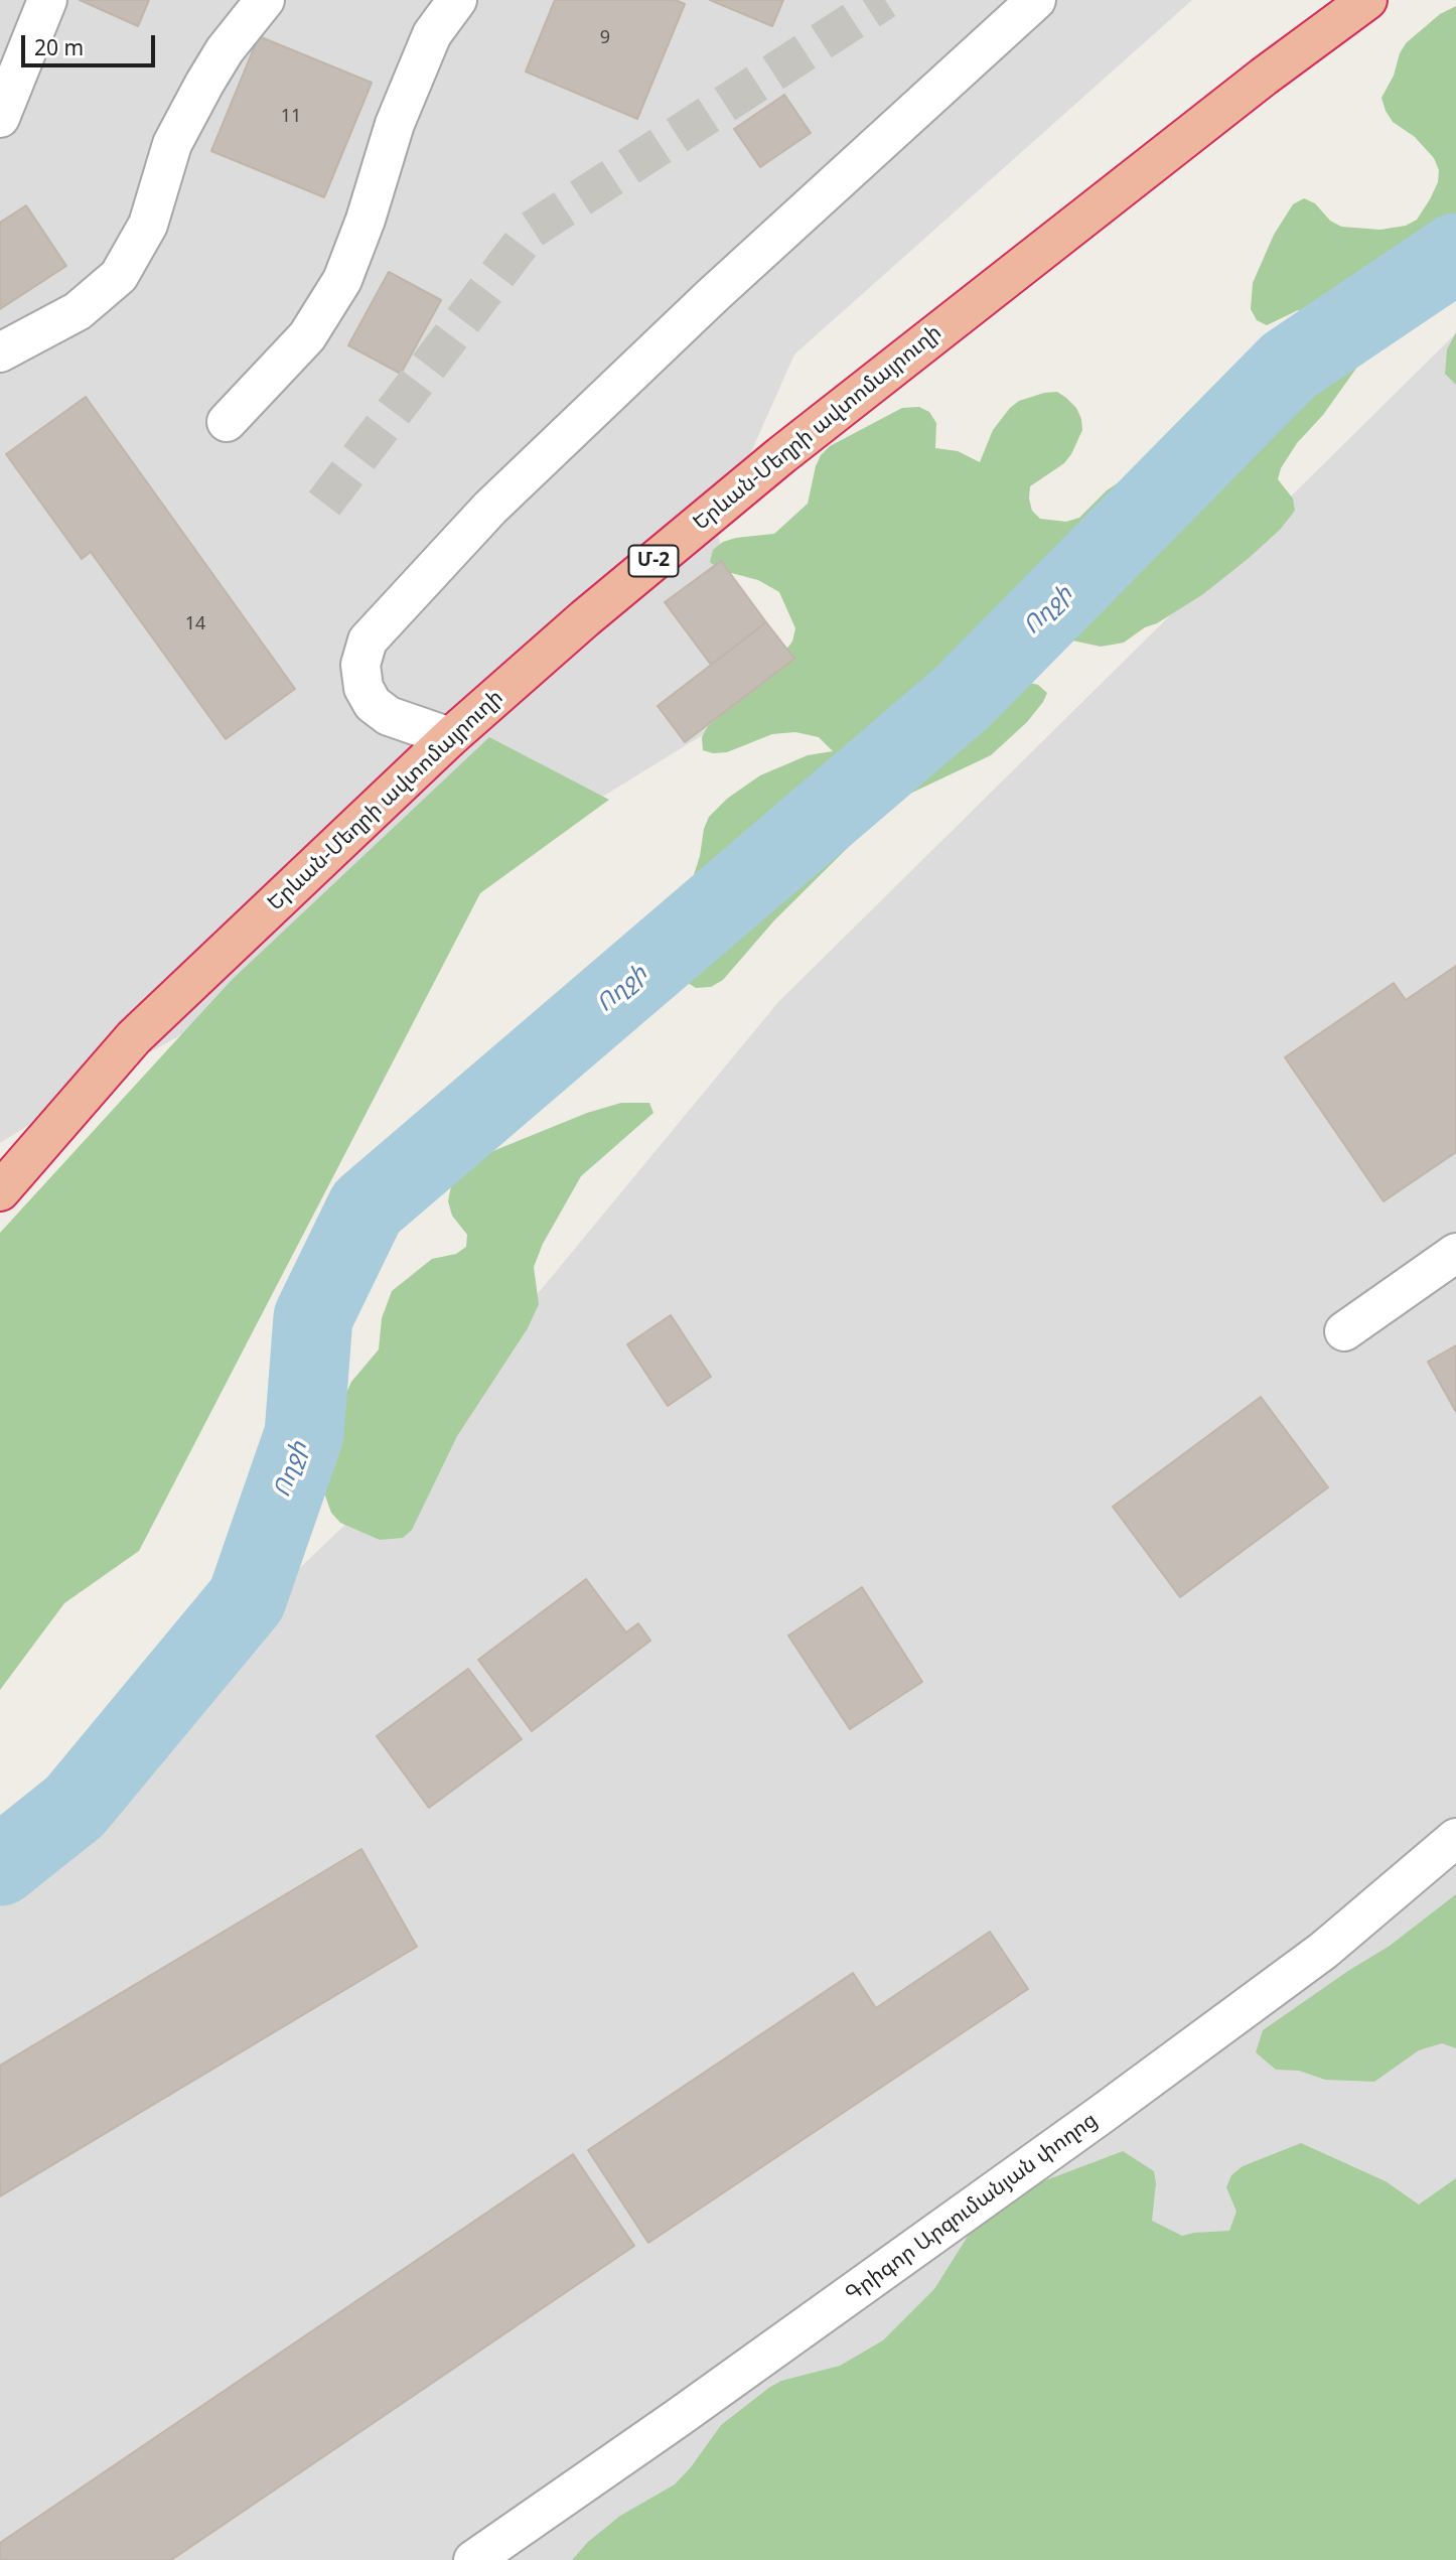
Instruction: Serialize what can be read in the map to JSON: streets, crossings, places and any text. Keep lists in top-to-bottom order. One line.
{"streets":{"highway":["Երևան-Մեղրի ավտոմայրուղի","Մ-2"],"street":["Գրիգոր Արզումանյան փողոց"]},"water":["Ողջի"],"house_numbers":["9","11","14"],"scale_bar":"20 m"}
